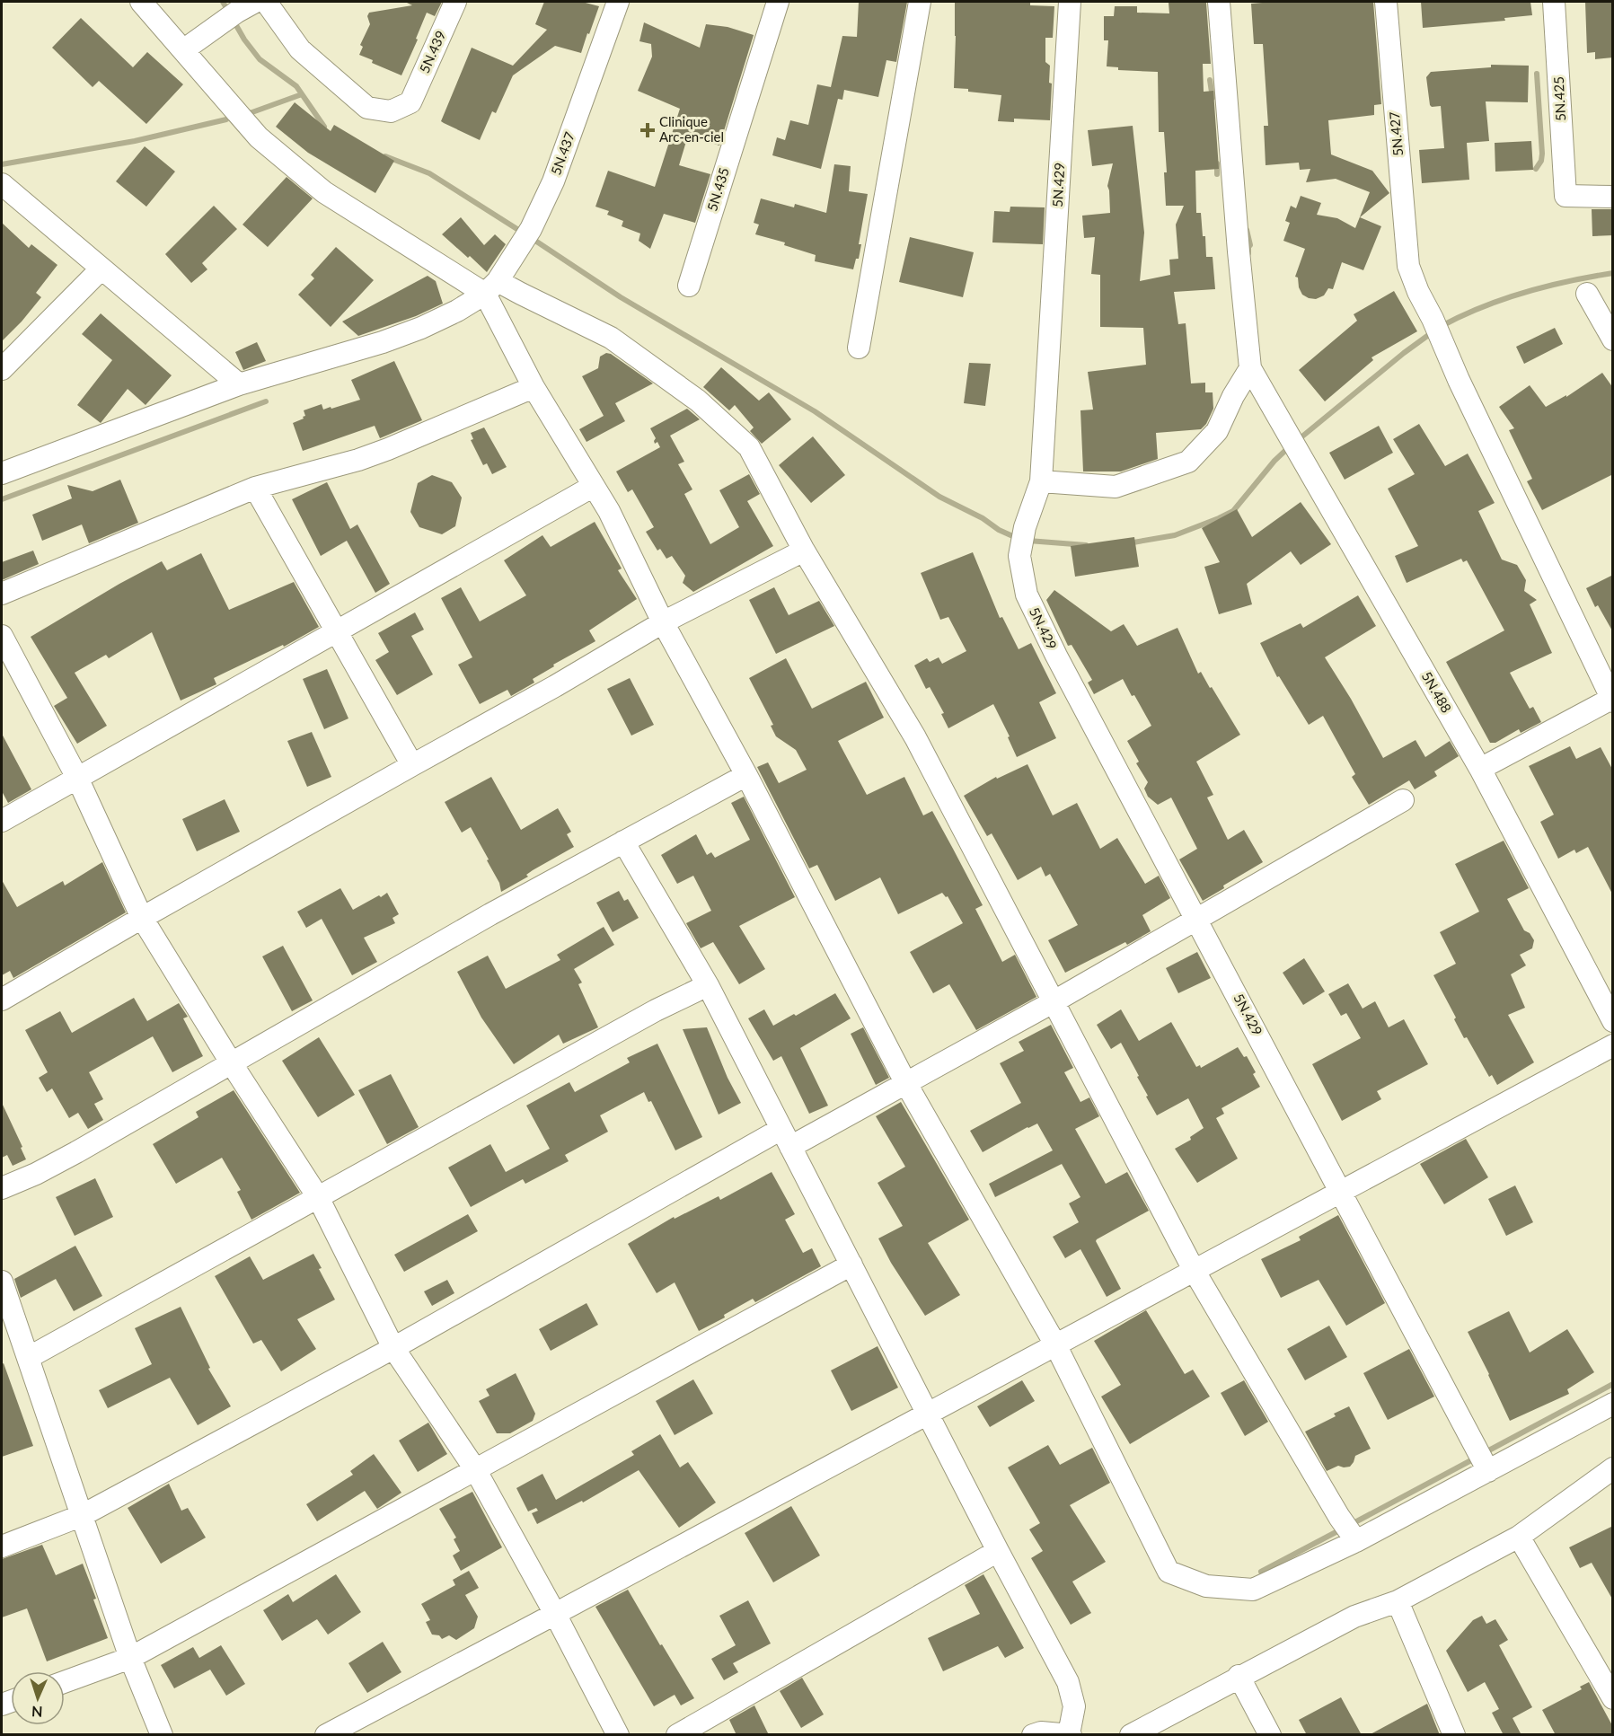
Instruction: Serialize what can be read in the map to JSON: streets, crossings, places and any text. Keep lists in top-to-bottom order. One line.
{"streets":{"street":["5N.439","5N.425","5N.427","5N.437","5N.429","5N.435","5N.488"]},"places":{"health":["Clinique Arc-en-ciel"]},"north":"bottom"}
